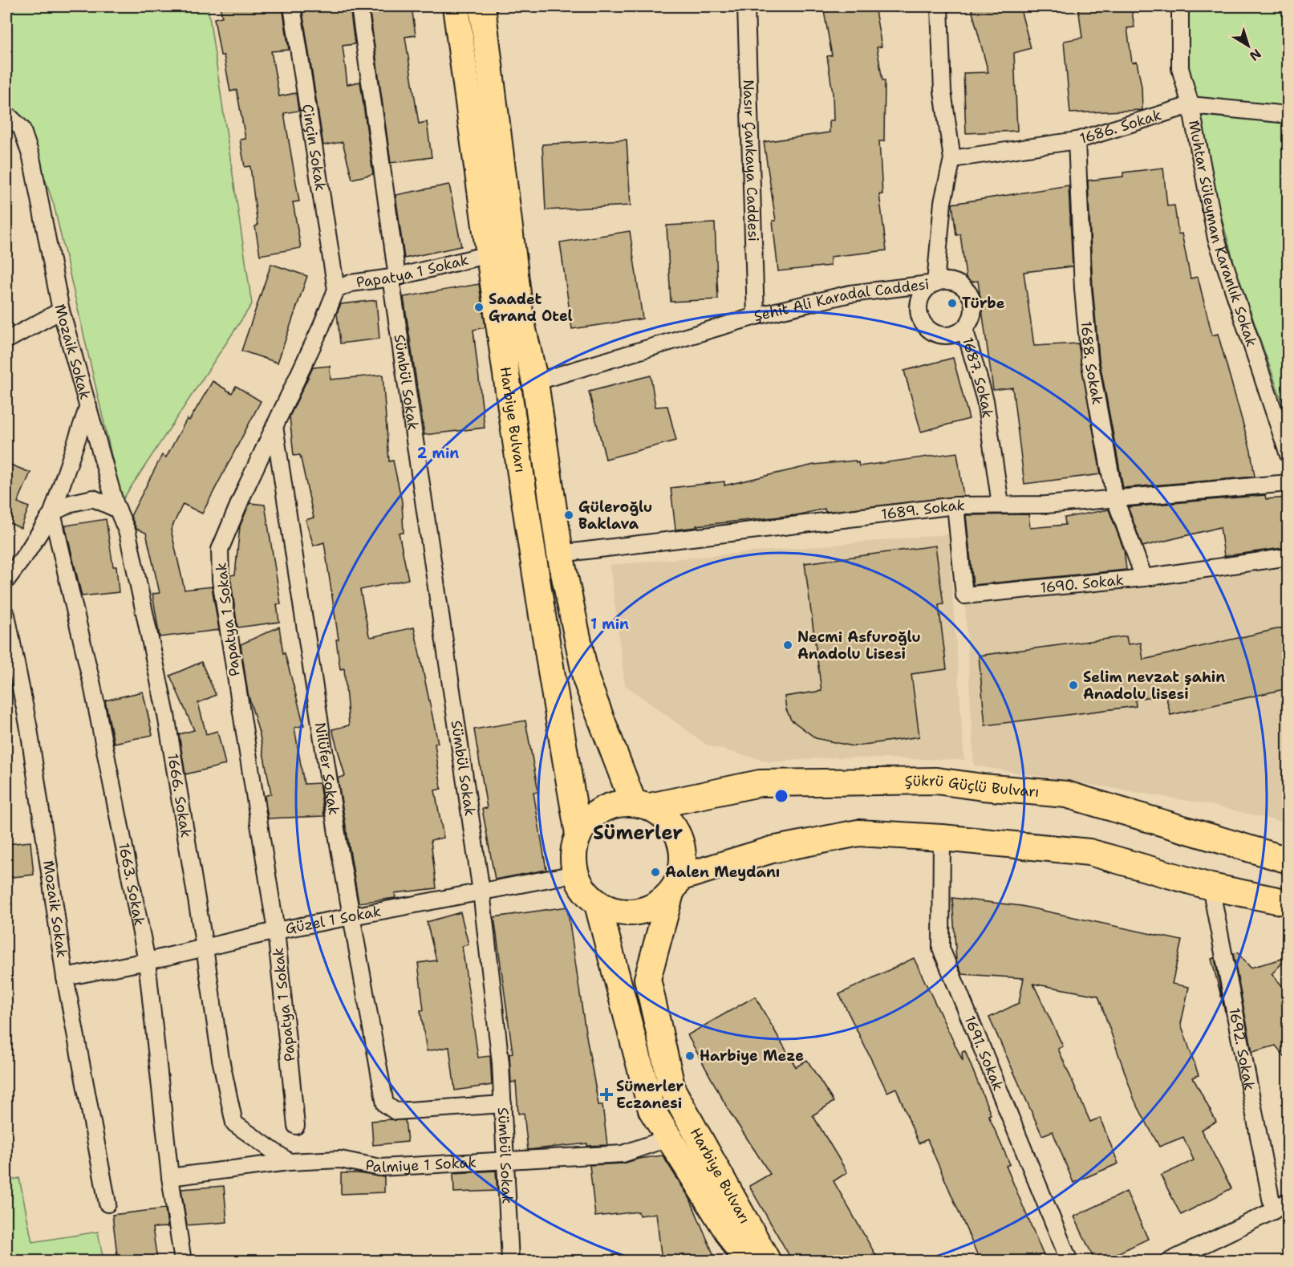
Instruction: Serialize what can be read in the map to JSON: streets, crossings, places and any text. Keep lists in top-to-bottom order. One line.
{"streets":{"main road":["Harbiye Bulvarı","Şükrü Güçlü Bulvarı"],"street":["1686. Sokak","Çinçin Sokak","Nasır Çankaya Caddesi","Muhtar Süleyman Karanlık Sokak","Papatya 1 Sokak","Şehit Ali Karadal Caddesi","Mozaik Sokak","1688. Sokak","1687. Sokak","Sümbül Sokak","1689. Sokak","1690. Sokak","Nilüfer Sokak","1666. Sokak","1663. Sokak","Güzel 1 Sokak","1692. Sokak","1691. Sokak","Palmiye 1 Sokak"]},"crossings":[["1686. Sokak","Muhtar Süleyman Karanlık Sokak"],["1686. Sokak","Şehit Ali Karadal Caddesi"],["1686. Sokak","1688. Sokak"],["Çinçin Sokak","Papatya 1 Sokak"],["Nasır Çankaya Caddesi","Şehit Ali Karadal Caddesi"],["Papatya 1 Sokak","Sümbül Sokak"],["Papatya 1 Sokak","Harbiye Bulvarı"],["Papatya 1 Sokak","Nilüfer Sokak"],["Papatya 1 Sokak","Güzel 1 Sokak"],["Şehit Ali Karadal Caddesi","1687. Sokak"],["Şehit Ali Karadal Caddesi","Harbiye Bulvarı"],["Mozaik Sokak","1666. Sokak"],["Mozaik Sokak","1663. Sokak"],["Mozaik Sokak","Güzel 1 Sokak"],["1688. Sokak","1689. Sokak"],["1688. Sokak","1690. Sokak"],["1687. Sokak","1689. Sokak"],["Sümbül Sokak","Nilüfer Sokak"],["Sümbül Sokak","Güzel 1 Sokak"],["Sümbül Sokak","Palmiye 1 Sokak"],["Harbiye Bulvarı","1689. Sokak"],["Harbiye Bulvarı","Şükrü Güçlü Bulvarı"],["Harbiye Bulvarı","Güzel 1 Sokak"],["Harbiye Bulvarı","Palmiye 1 Sokak"],["1689. Sokak","1690. Sokak"],["Nilüfer Sokak","Güzel 1 Sokak"],["Şükrü Güçlü Bulvarı","Güzel 1 Sokak"],["1666. Sokak","Güzel 1 Sokak"],["1666. Sokak","Palmiye 1 Sokak"],["1663. Sokak","Güzel 1 Sokak"],["1663. Sokak","Palmiye 1 Sokak"]],"districts":["Sümerler"],"places":{"other":["Türbe","Saadet Grand Otel","Güleroğlu Baklava","Necmi Asfuroğlu Anadolu Lisesi","Selim nevzat şahin Anadolu lisesi","Aalen Meydanı","Harbiye Meze"],"health":["Sümerler Eczanesi"]},"north":"bottom right","rings":["2 min","1 min"]}
